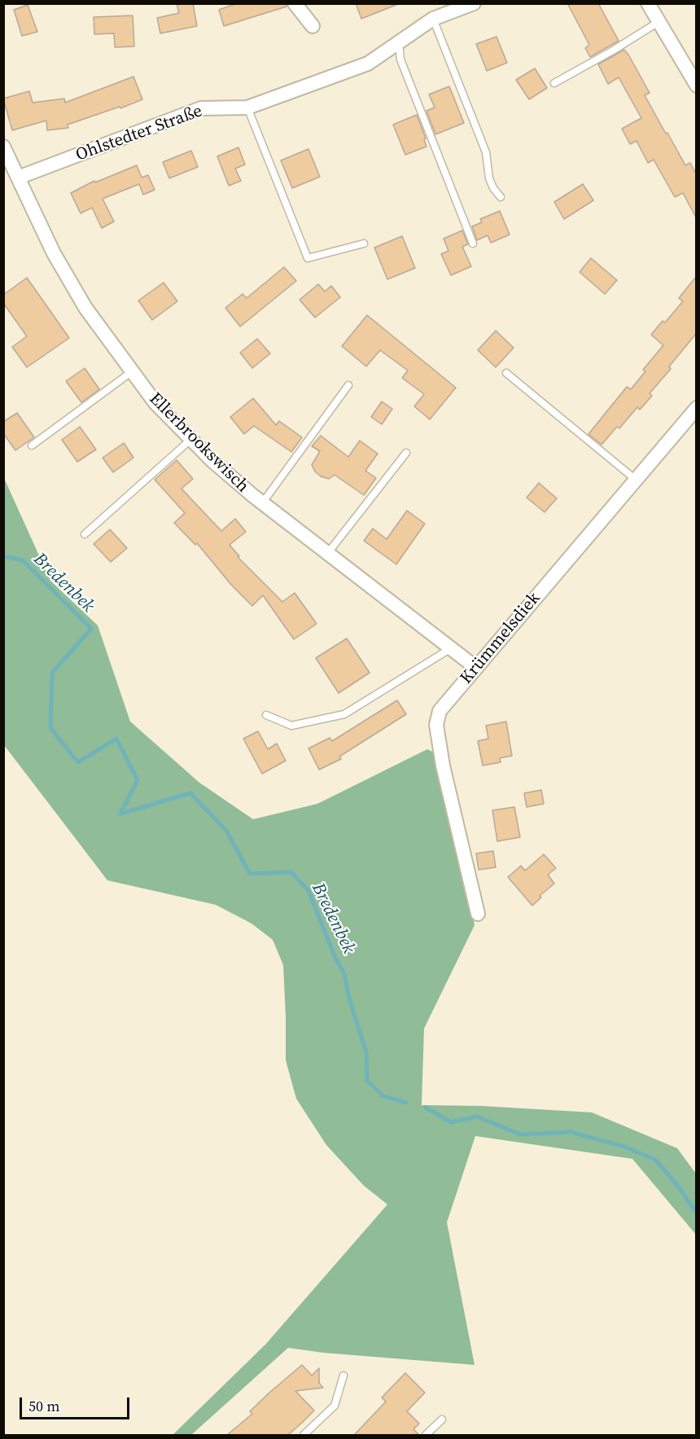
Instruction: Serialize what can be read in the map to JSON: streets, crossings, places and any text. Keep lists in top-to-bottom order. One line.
{"streets":{"street":["Ohlstedter Straße","Ellerbrookswisch","Krümmelsdiek"]},"crossings":[["Ohlstedter Straße","Ellerbrookswisch"],["Ellerbrookswisch","Krümmelsdiek"]],"water":["Bredenbek"],"scale_bar":"50 m"}
